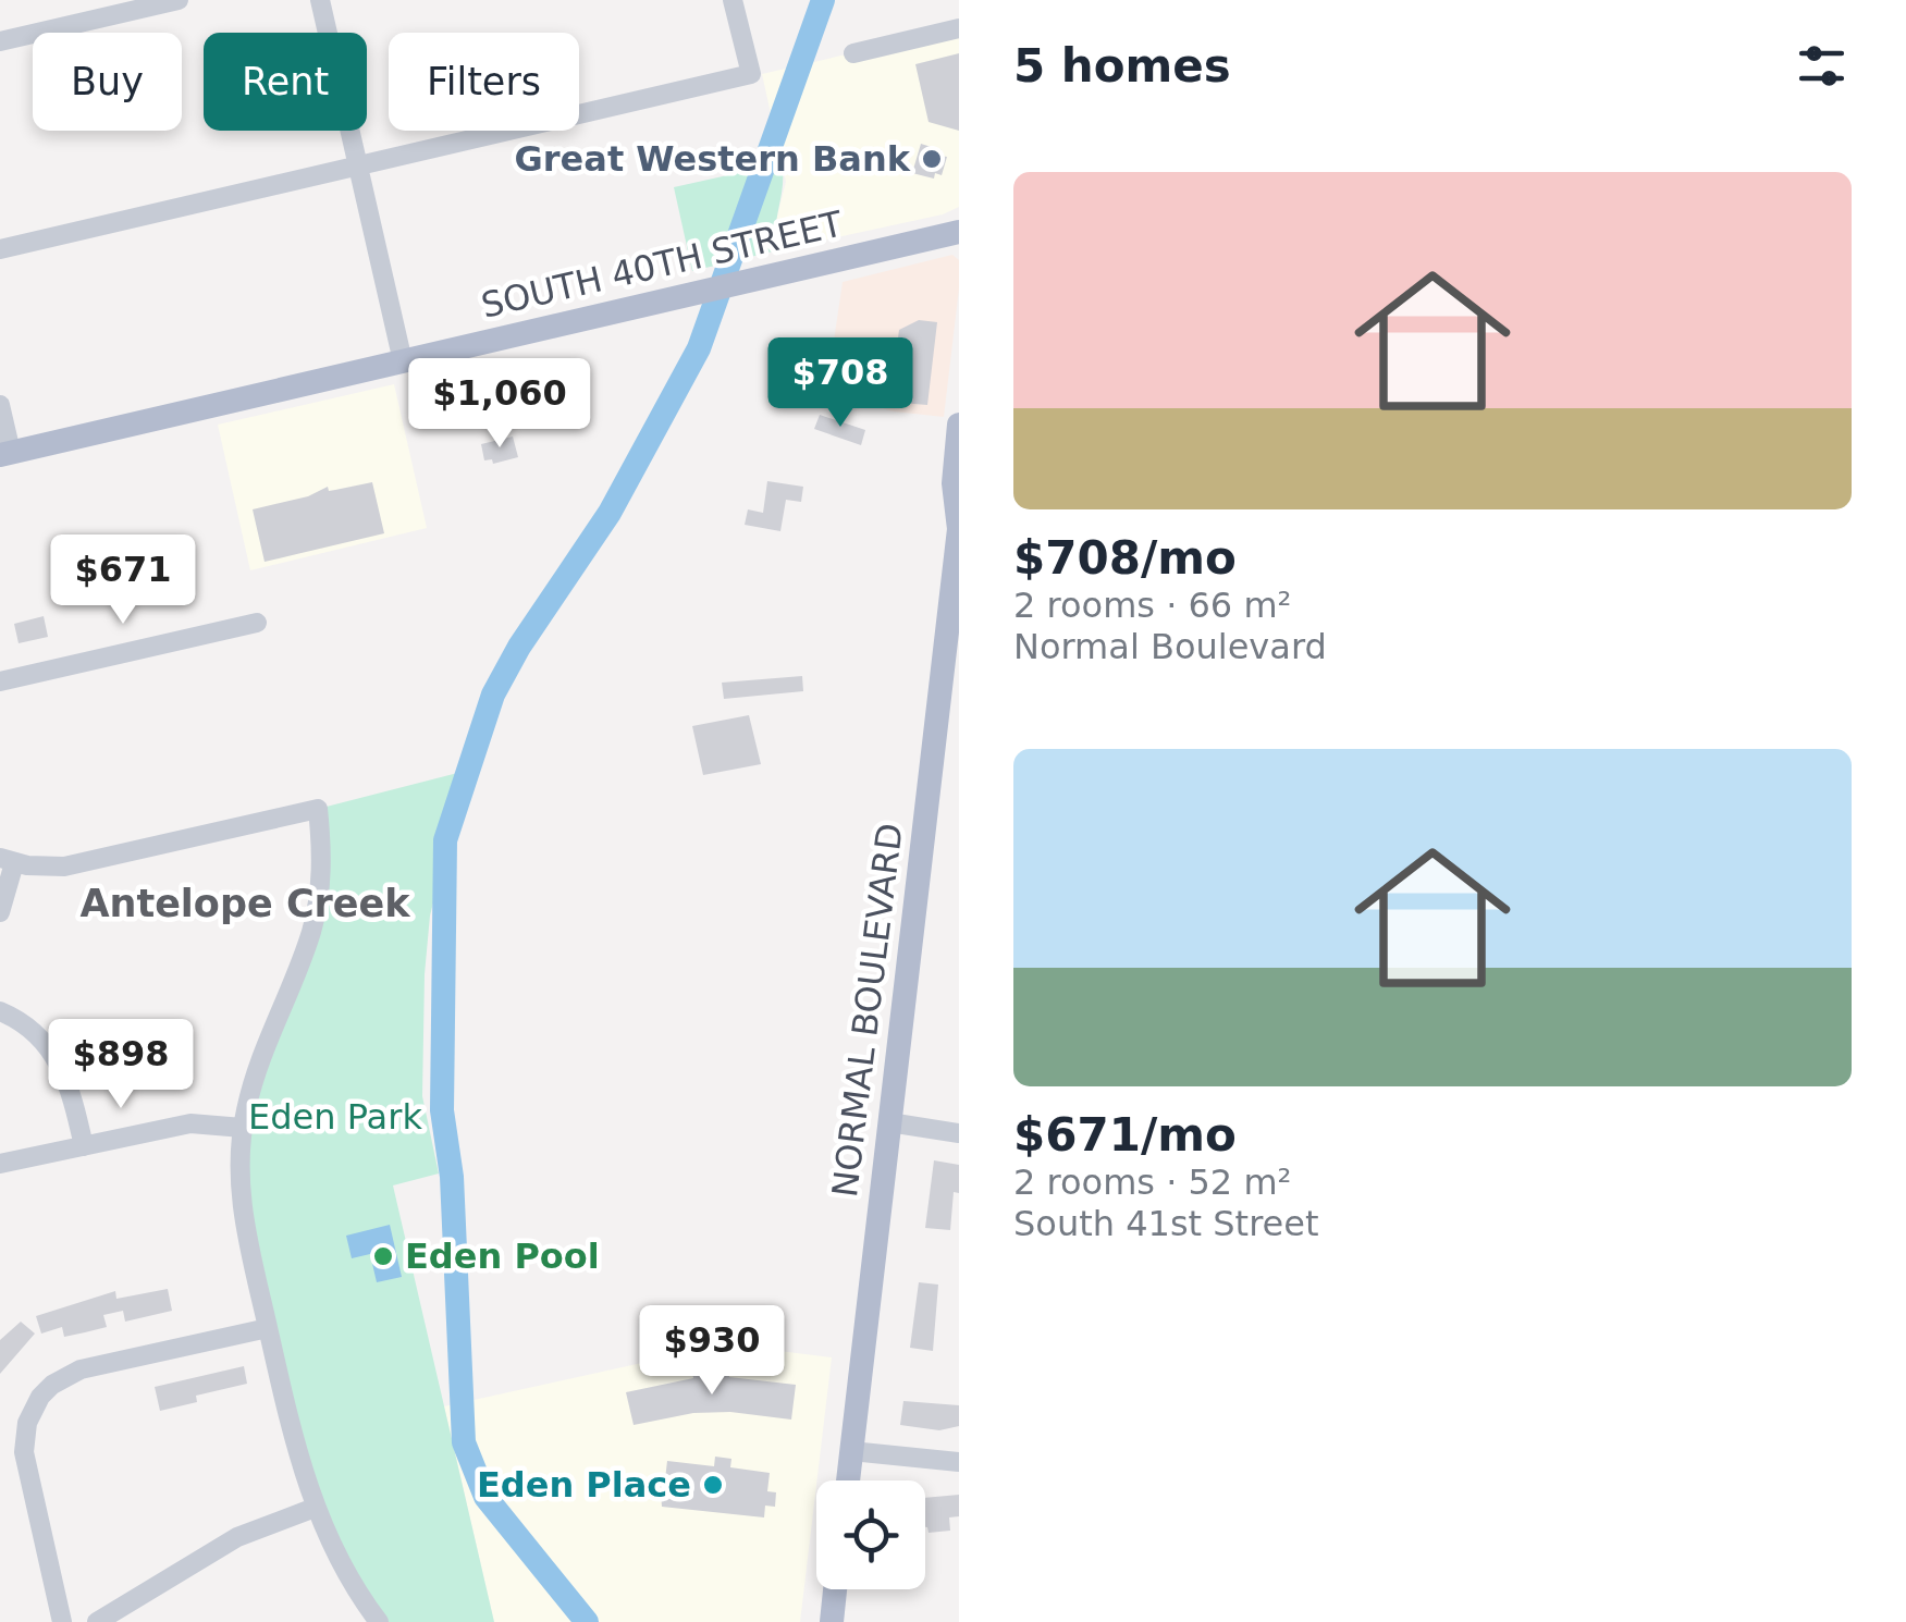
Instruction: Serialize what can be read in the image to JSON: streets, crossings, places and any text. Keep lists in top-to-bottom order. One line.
{"streets":{"main road":["SOUTH 40TH STREET","NORMAL BOULEVARD"]},"districts":["Antelope Creek"],"parks":["Eden Park"],"places":["Great Western Bank","Eden Pool","Eden Place"],"page":{"heading":"5 homes","chip":["Buy","Rent","Filters"],"list":[{"name":"$708/mo","note":"2 rooms · 66 m² · Normal Boulevard"},{"name":"$671/mo","note":"2 rooms · 52 m² · South 41st Street"}],"price":["$708","$1,060","$671","$898","$930"]}}
